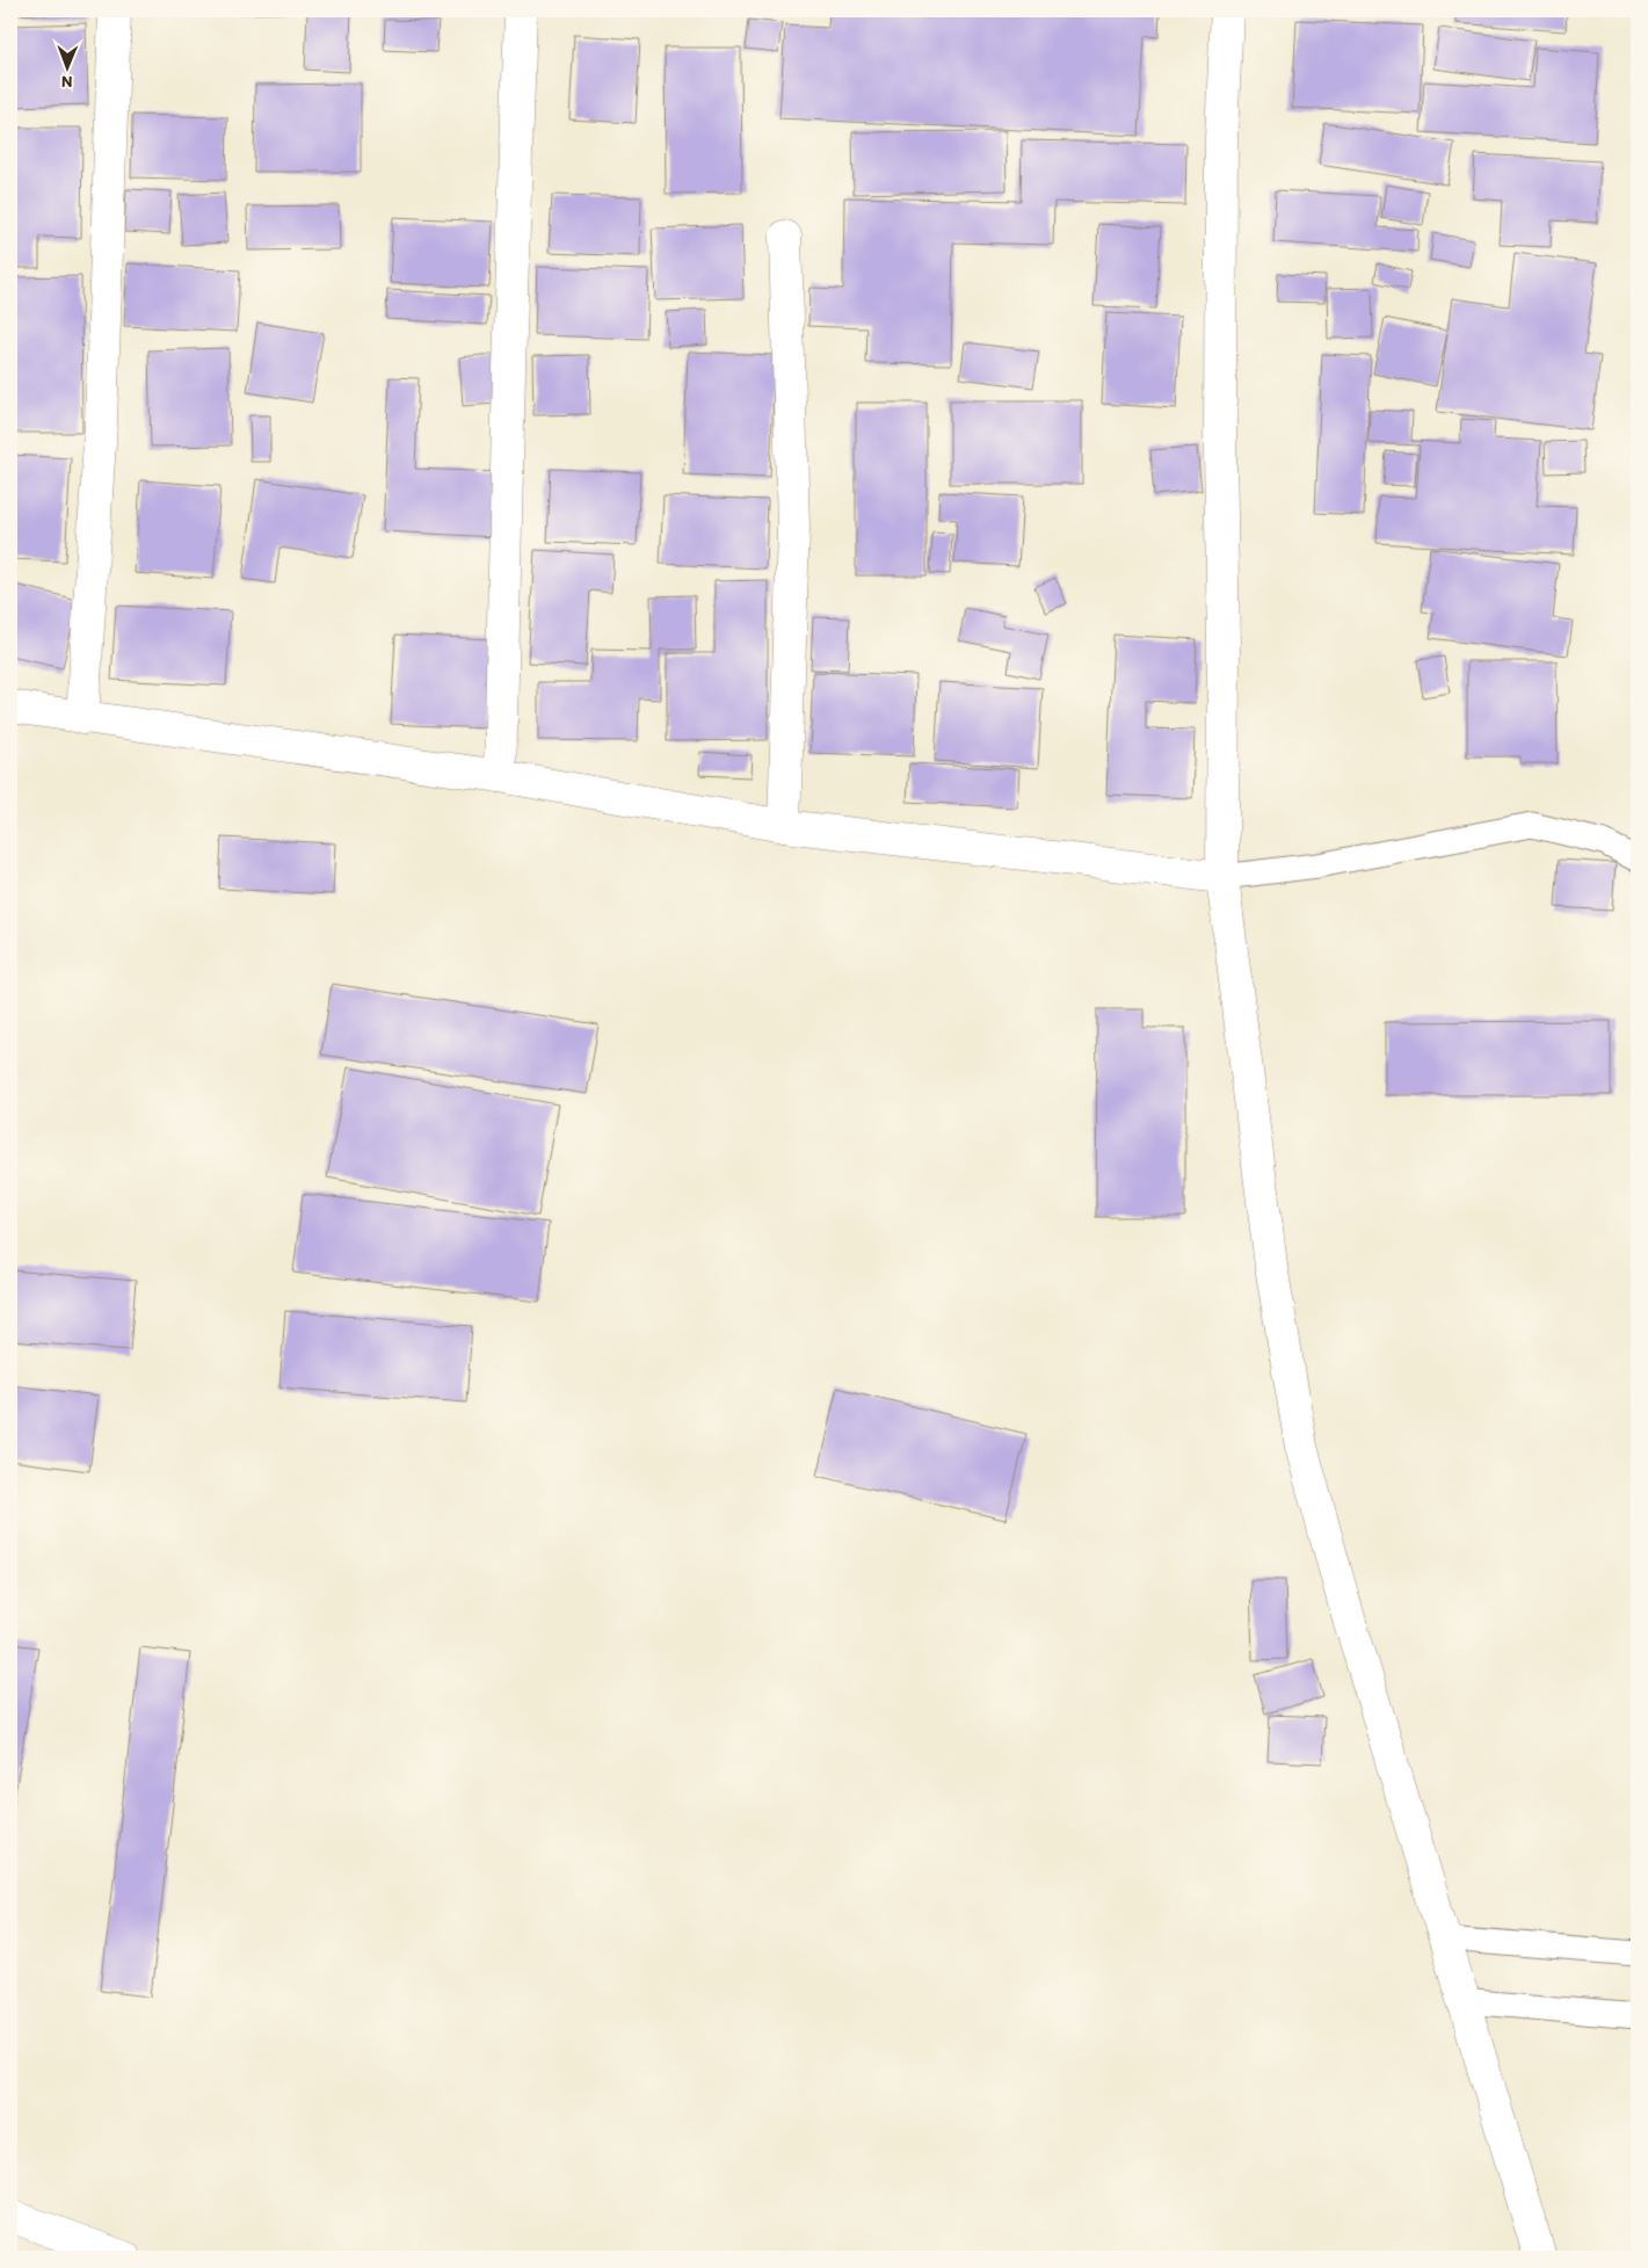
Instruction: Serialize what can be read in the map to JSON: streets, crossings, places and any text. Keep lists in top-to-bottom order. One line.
{"north":"bottom"}
